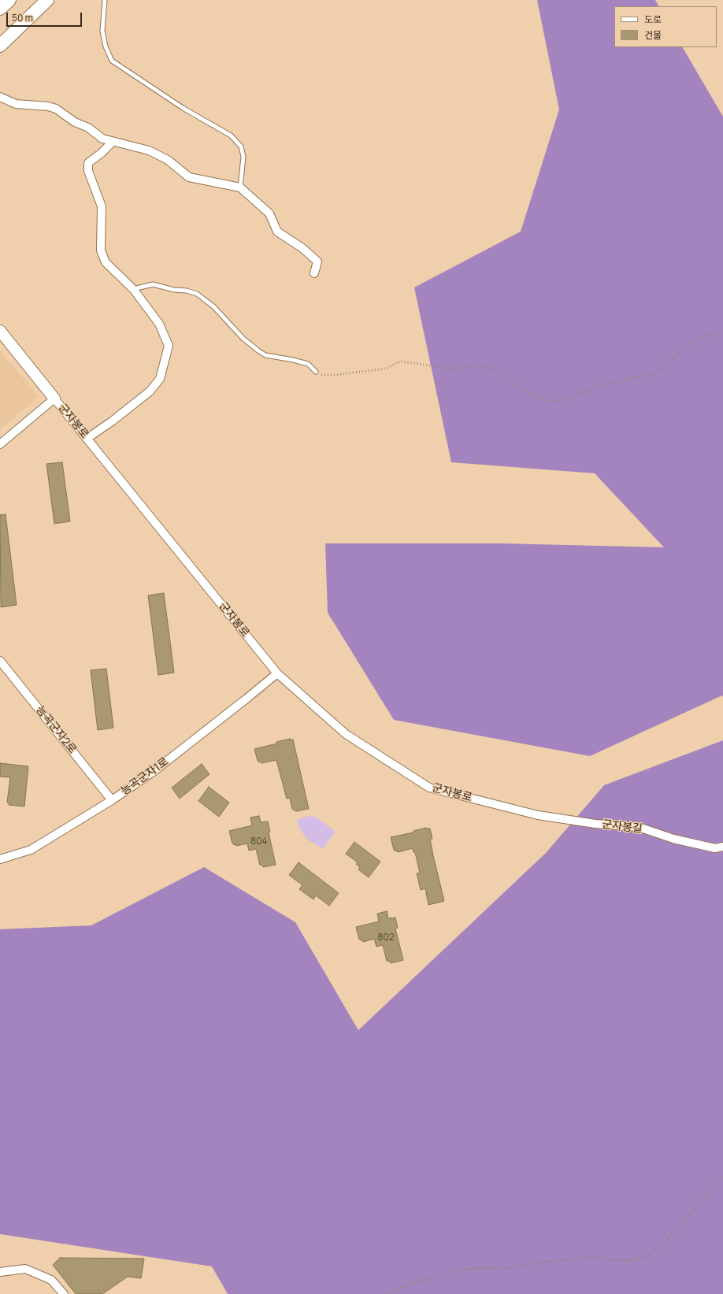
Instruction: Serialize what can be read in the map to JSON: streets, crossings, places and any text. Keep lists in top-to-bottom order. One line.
{"streets":{"main road":["군자봉로"],"street":["능곡군자2로","능곡군자1로","군자봉길"]},"crossings":[["군자봉로","능곡군자1로"],["군자봉로","군자봉길"],["능곡군자2로","능곡군자1로"]],"house_numbers":["804","802"],"legend":["도로","건물"],"scale_bar":"50 m"}
